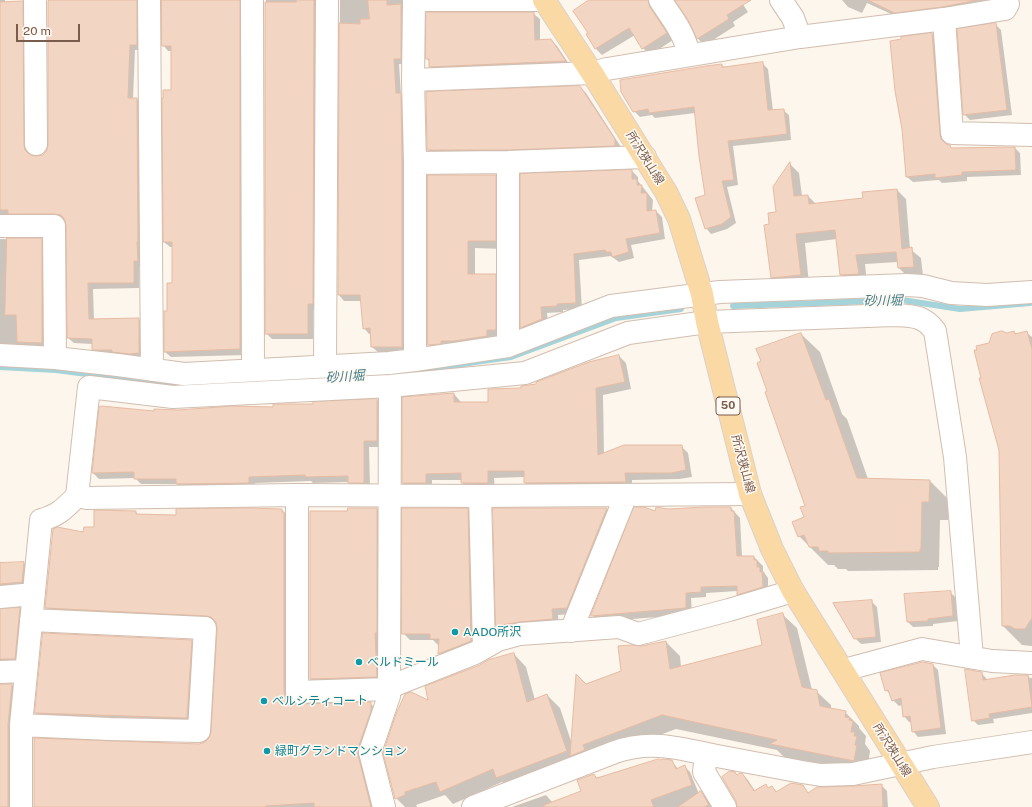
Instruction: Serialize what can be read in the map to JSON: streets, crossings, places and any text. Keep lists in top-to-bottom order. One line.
{"streets":{"main road":["所沢狭山線","50"]},"water":["砂川堀"],"places":["AADO所沢","ベルドミール","ベルシティコート","緑町グランドマンション"],"scale_bar":"20 m"}
